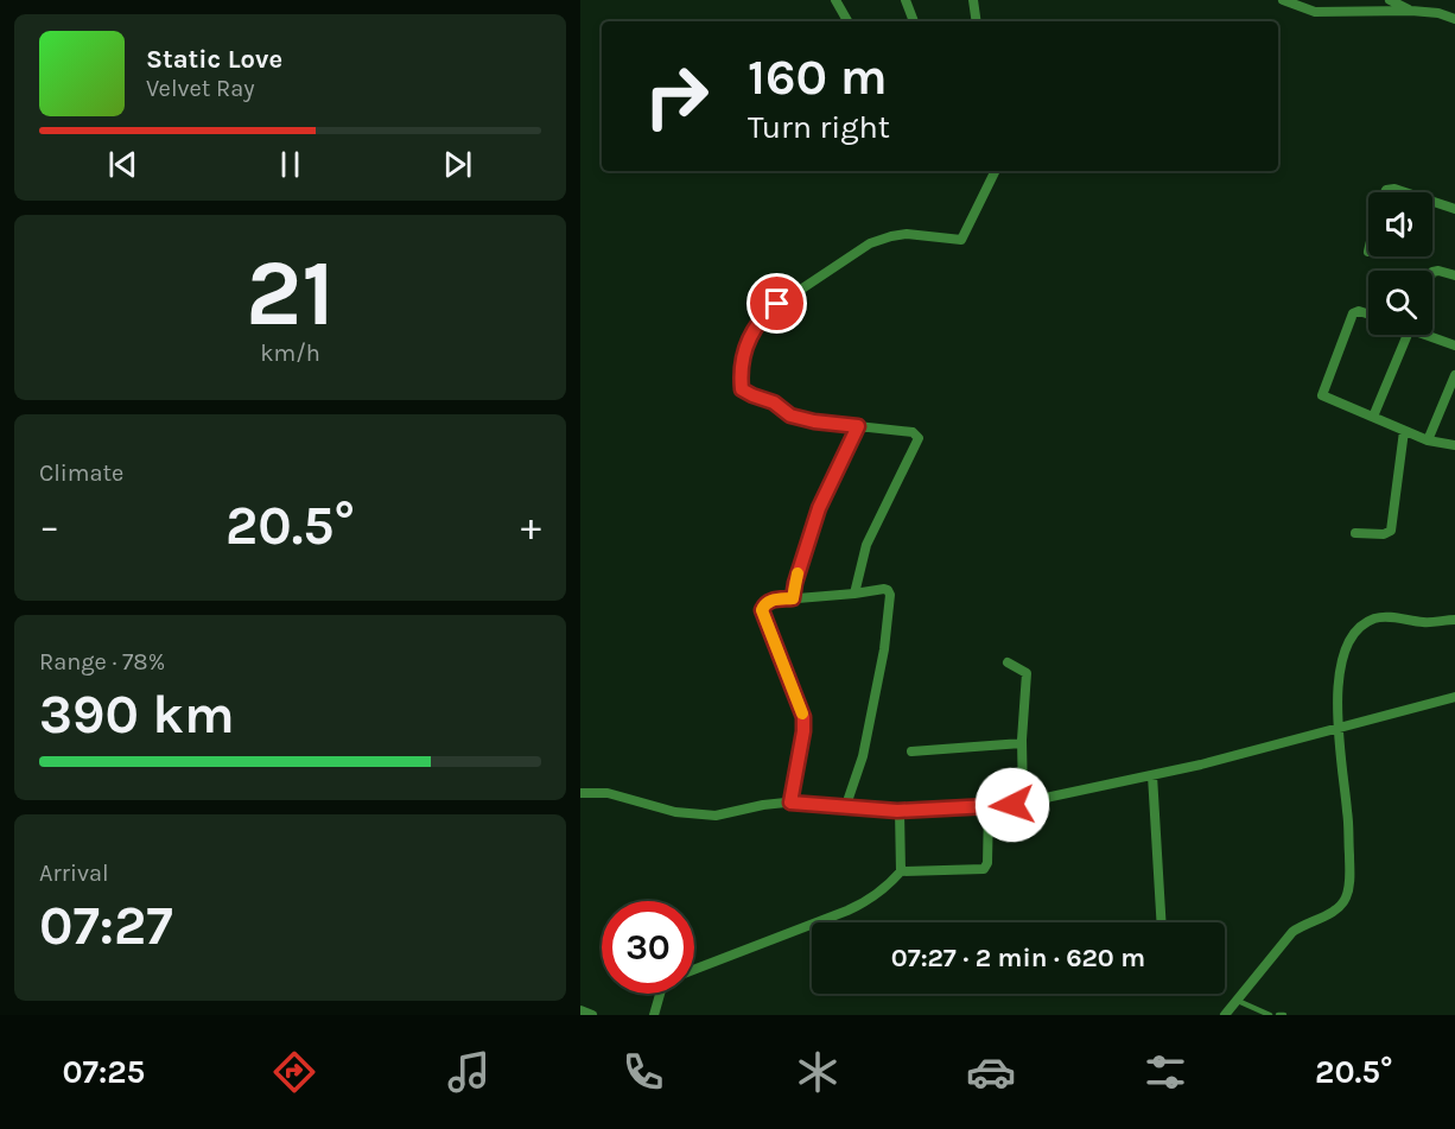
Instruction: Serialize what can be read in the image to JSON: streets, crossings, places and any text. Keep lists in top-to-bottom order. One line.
{"page":{"turn":["160 m","Turn right"],"song":["Static Love","Velvet Ray"],"tile":[["21","km/h"],"Climate",["Range · 78%","390 km"],["Arrival","07:27"]],"heat":["−","20.5°","+"],"limit":"30","trip":"07:27 · 2 min · 620 m","tabs":["07:25","20.5°"]}}
